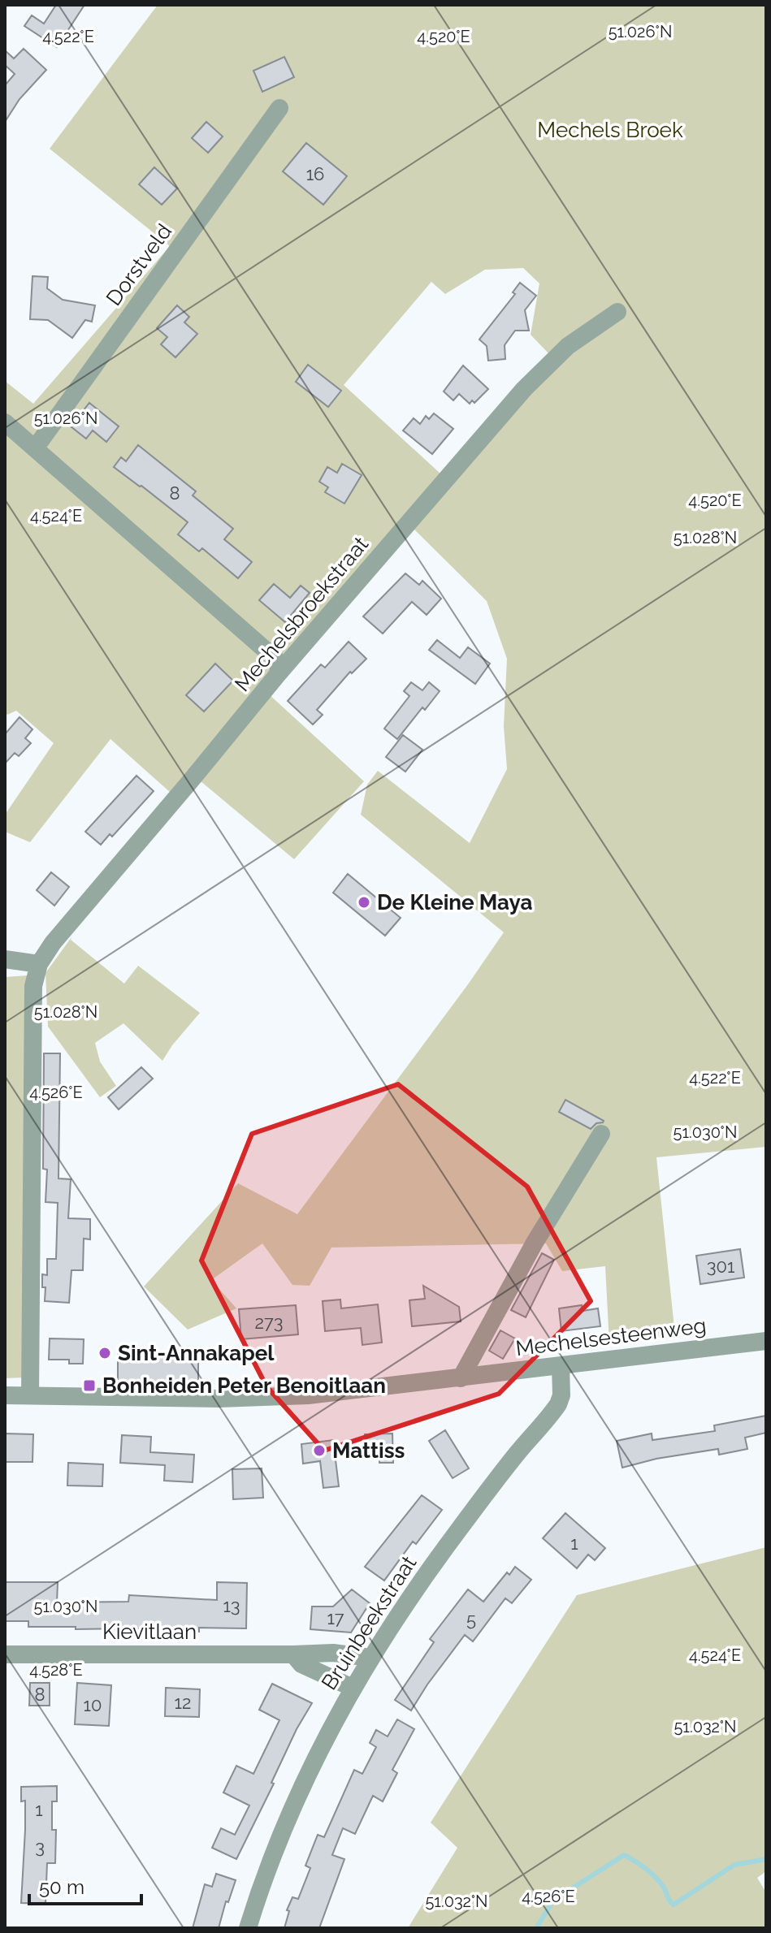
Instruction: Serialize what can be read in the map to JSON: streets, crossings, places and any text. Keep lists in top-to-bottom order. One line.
{"streets":{"street":["Dorstveld","Mechelsbroekstraat","Mechelsesteenweg","Bruinbeekstraat","Kievitlaan"]},"crossings":[["Mechelsesteenweg","Bruinbeekstraat"],["Bruinbeekstraat","Kievitlaan"]],"parks":["Mechels Broek"],"places":{"other":["De Kleine Maya","Sint-Annakapel","Mattiss"],"transit":["Bonheiden Peter Benoitlaan"]},"house_numbers":["16","8","301","273","1","13","17","5","8","12","10","1","3"],"scale_bar":"50 m","coordinates":["51.026°N","4.522°E","4.520°E","4.524°E","51.028°N","4.526°E","51.030°N","4.528°E","51.032°N"]}
